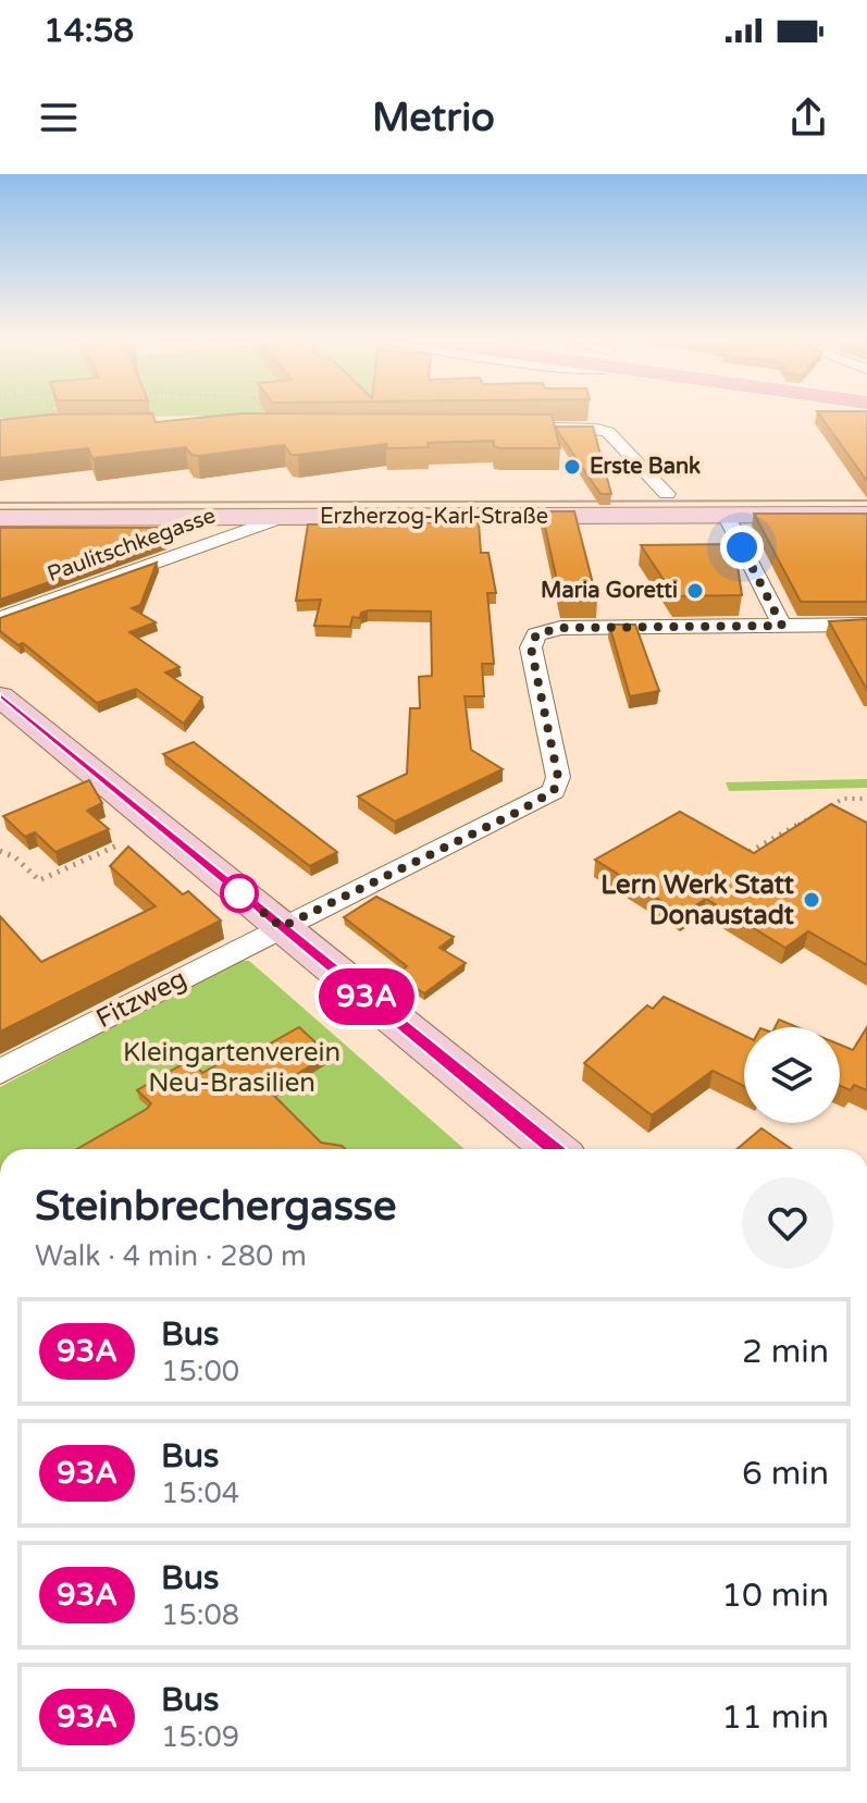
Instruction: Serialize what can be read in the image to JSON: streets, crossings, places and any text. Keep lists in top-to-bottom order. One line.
{"streets":{"main road":["Erzherzog-Karl-Straße"],"street":["Paulitschkegasse","Fitzweg"]},"crossings":[["Erzherzog-Karl-Straße","Paulitschkegasse"]],"parks":["Kleingartenverein Neu-Brasilien"],"places":["Erste Bank","Maria Goretti","Lern Werk Statt Donaustadt"],"lines":["bus line 93A"],"page":{"status":"14:58","header":"Metrio","on_map":"93A","heading":["Steinbrechergasse","Walk · 4 min · 280 m"],"list":[{"mark":"93A","name":"Bus","note":"15:00","value":"2 min"},{"mark":"93A","name":"Bus","note":"15:04","value":"6 min"},{"mark":"93A","name":"Bus","note":"15:08","value":"10 min"},{"mark":"93A","name":"Bus","note":"15:09","value":"11 min"}]}}
